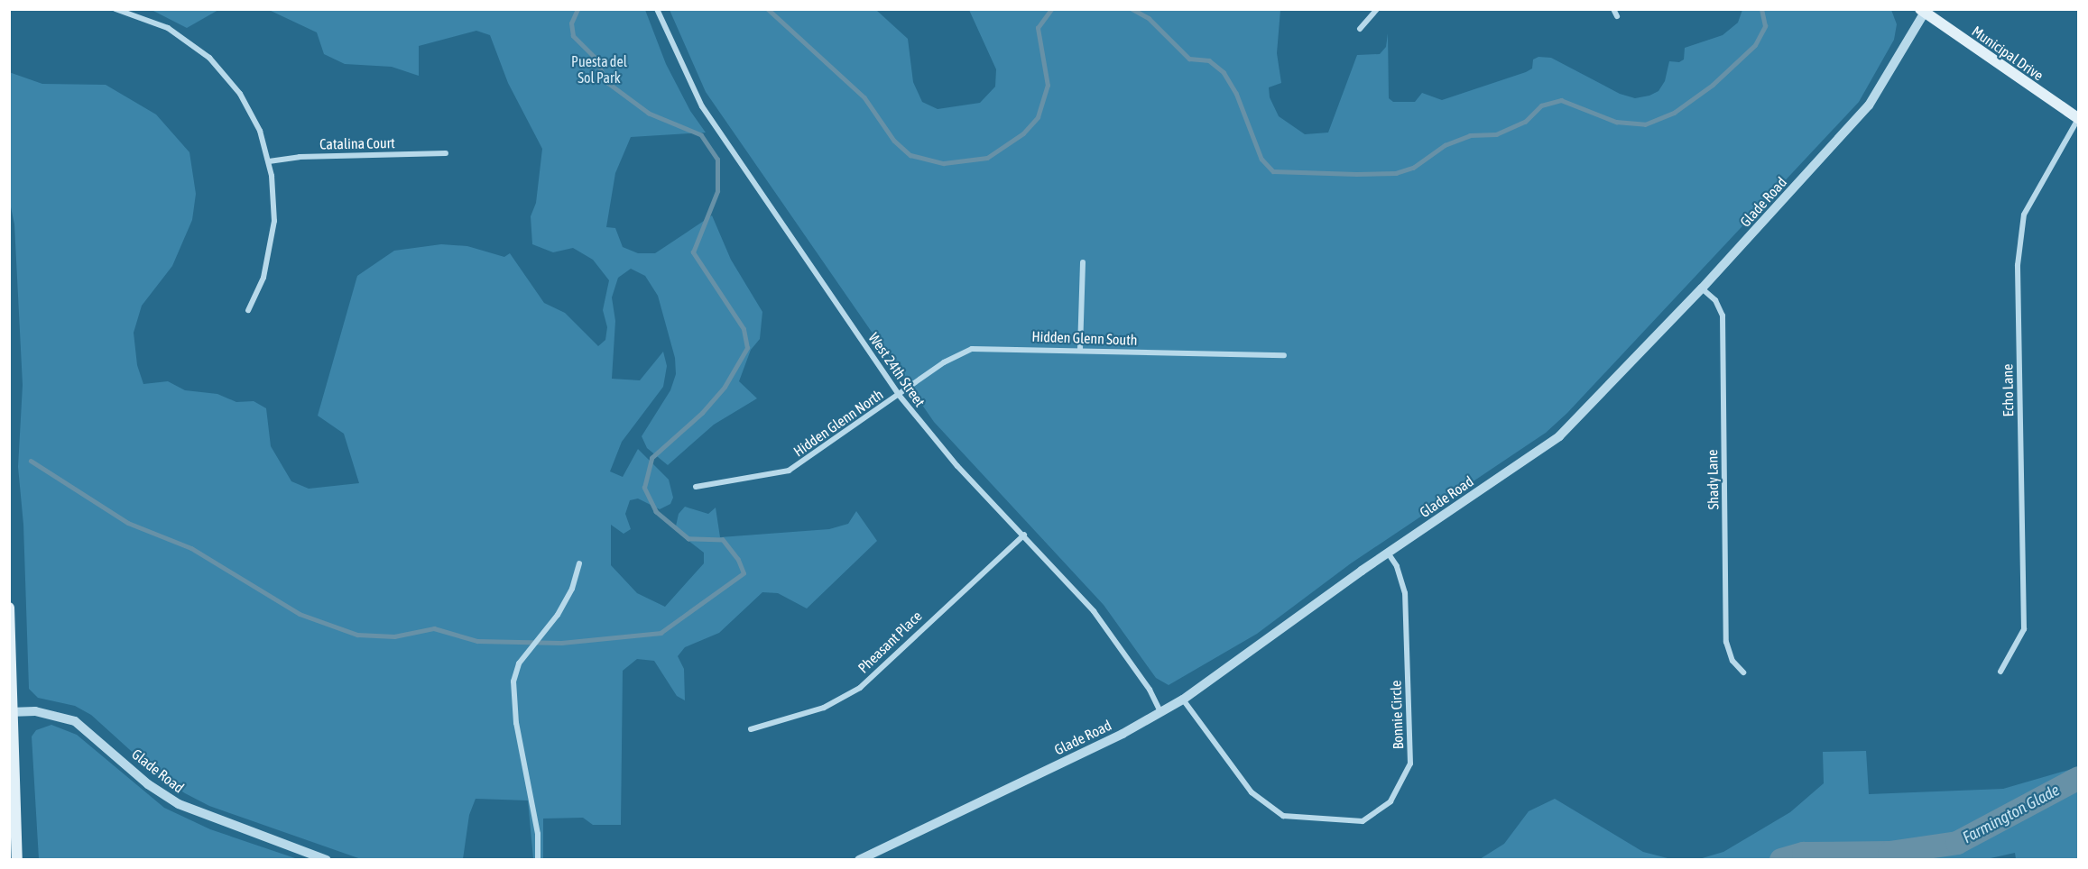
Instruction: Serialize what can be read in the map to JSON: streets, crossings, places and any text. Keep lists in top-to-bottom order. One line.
{"streets":{"main road":["Municipal Drive"],"street":["Catalina Court","Glade Road","Hidden Glenn South","West 24th Street","Echo Lane","Hidden Glenn North","Shady Lane","Pheasant Place","Bonnie Circle"]},"crossings":[["Municipal Drive","Glade Road"],["Municipal Drive","Echo Lane"],["Glade Road","West 24th Street"],["Glade Road","Shady Lane"],["Glade Road","Bonnie Circle"],["Hidden Glenn South","West 24th Street"],["Hidden Glenn South","Hidden Glenn North"],["West 24th Street","Hidden Glenn North"],["West 24th Street","Pheasant Place"]],"water":["Farmington Glade"],"parks":["Puesta del Sol Park"]}
